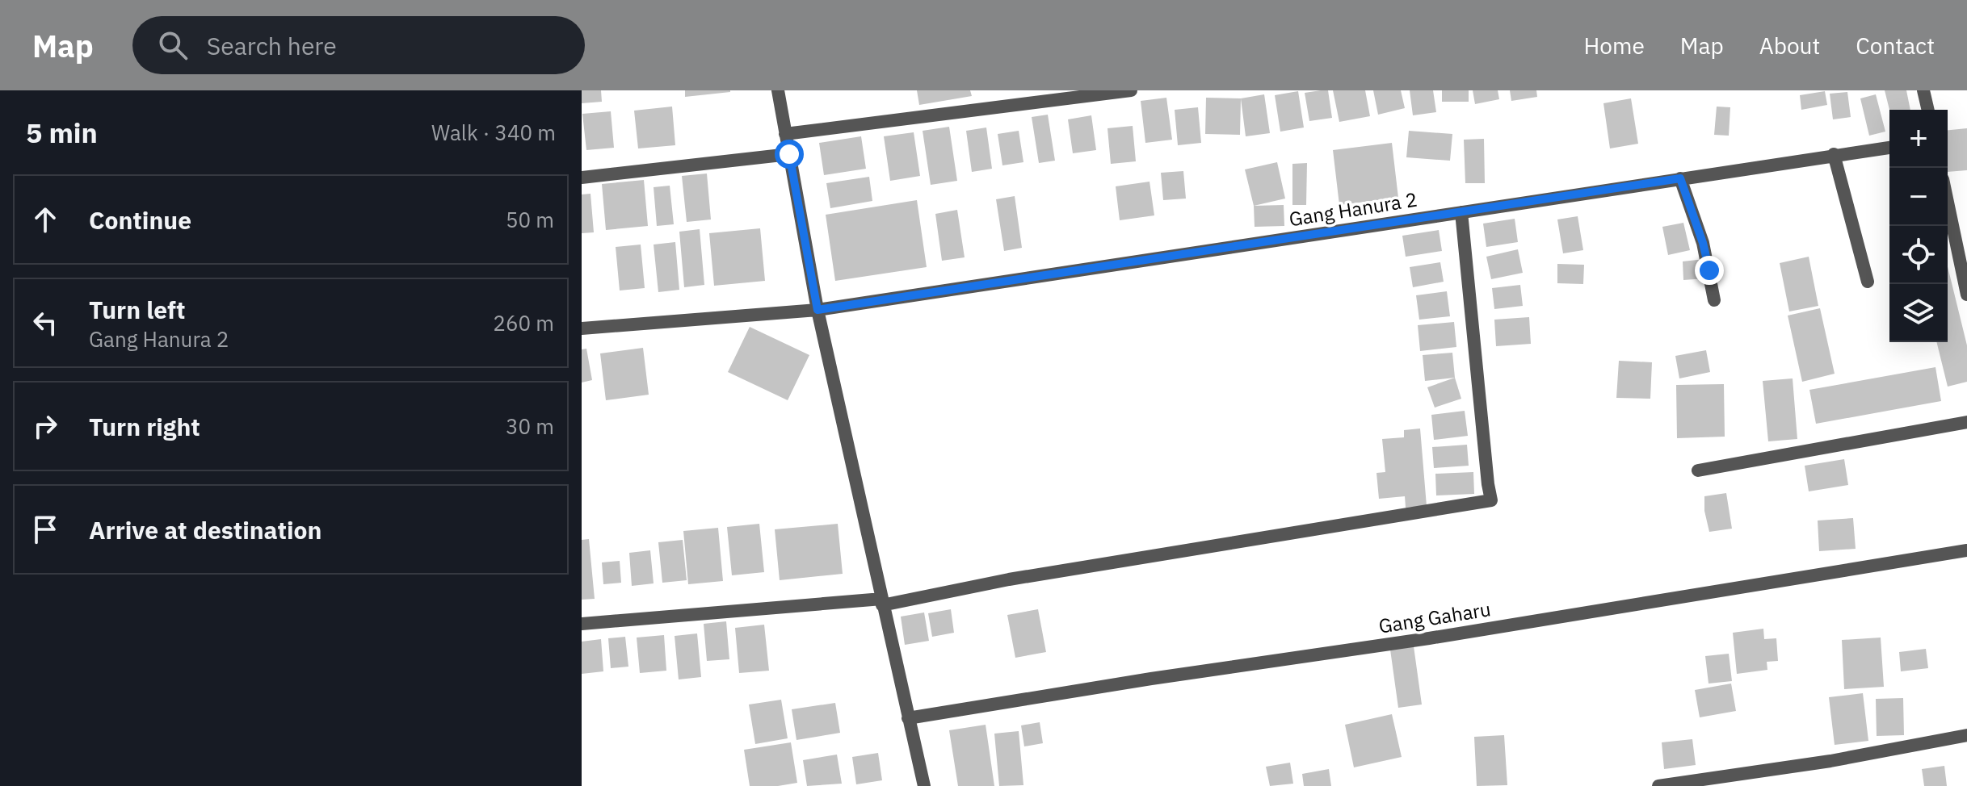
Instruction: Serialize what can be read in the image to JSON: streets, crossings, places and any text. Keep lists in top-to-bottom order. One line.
{"streets":{"street":["Gang Hanura 2","Gang Gaharu"]},"page":{"header":"Map","search":"Search here","nav":["Home","Map","About","Contact"],"heading":["5 min","Walk · 340 m"],"map_buttons":["+","−"],"list":[["Continue","50 m"],["Turn left","Gang Hanura 2","260 m"],["Turn right","30 m"],"Arrive at destination"]}}
